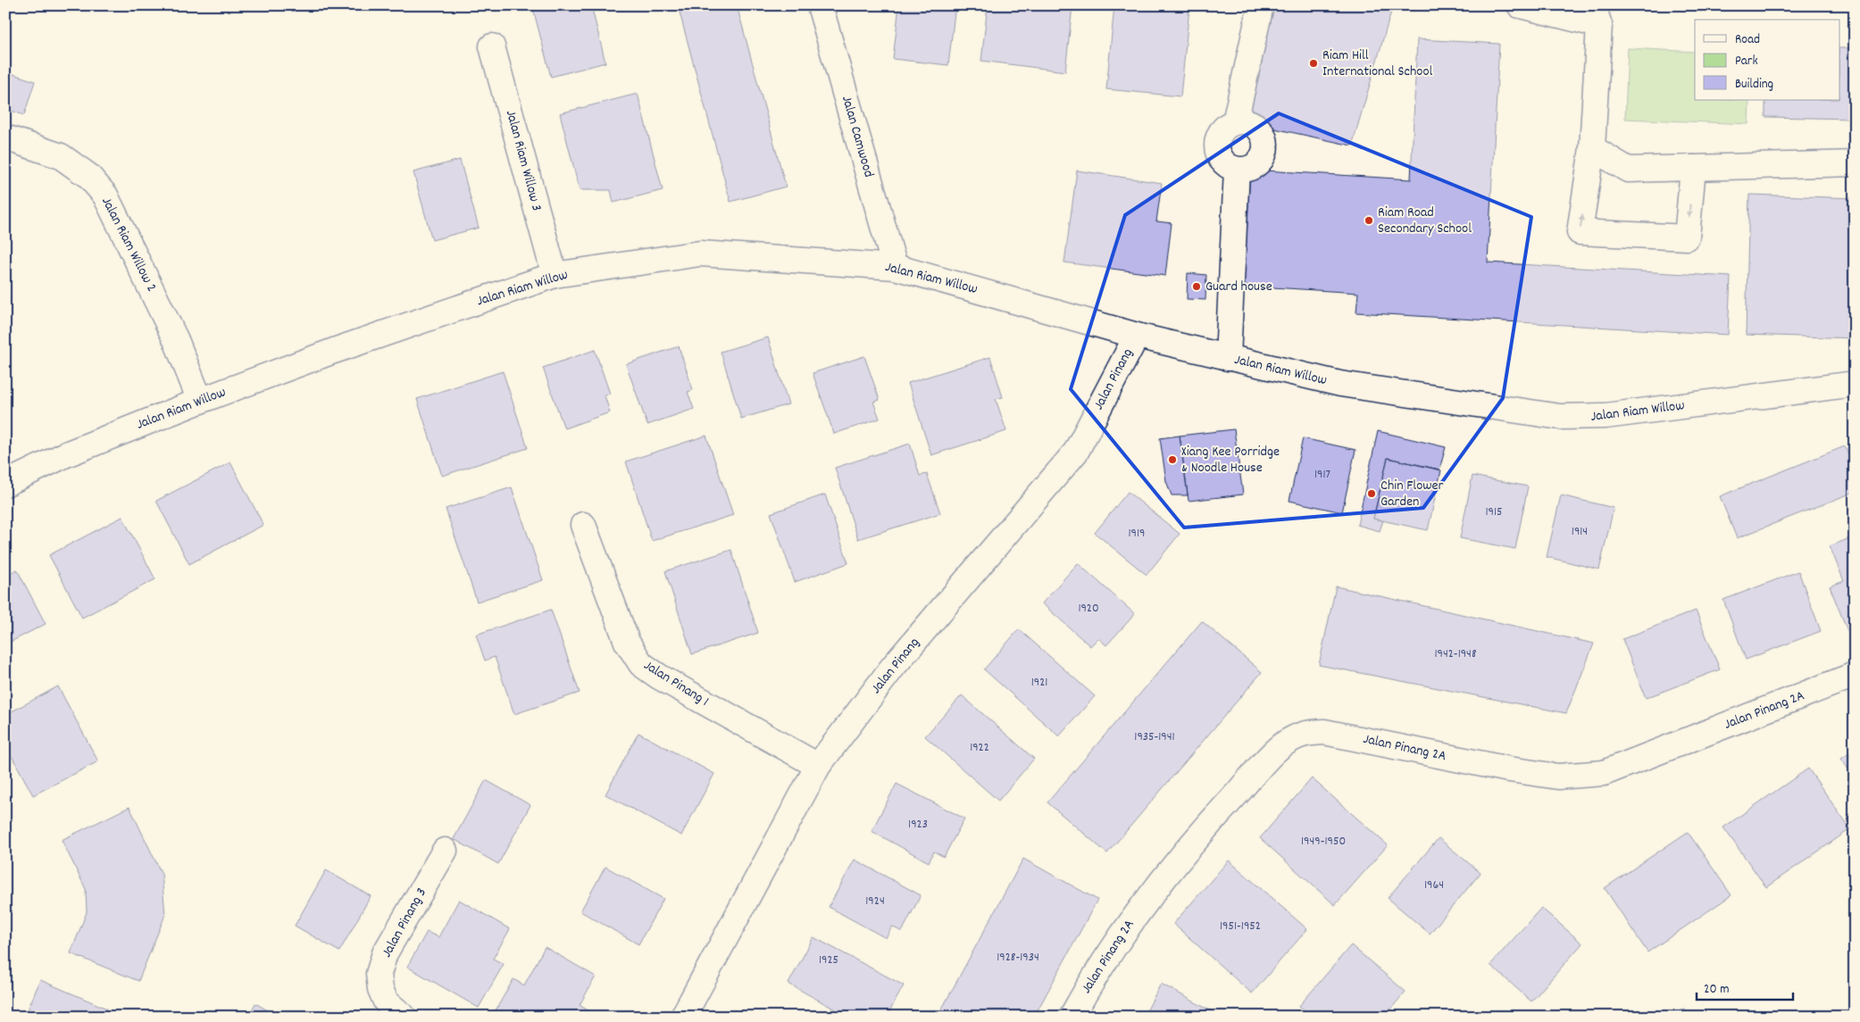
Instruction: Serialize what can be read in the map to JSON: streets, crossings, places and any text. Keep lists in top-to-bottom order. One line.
{"streets":{"street":["Jalan Camwood","Jalan Riam Willow 3","Jalan Riam Willow 2","Jalan Riam Willow","Jalan Pinang","Jalan Pinang 1","Jalan Pinang 2A","Jalan Pinang 3"]},"crossings":[["Jalan Camwood","Jalan Riam Willow"],["Jalan Riam Willow 3","Jalan Riam Willow"],["Jalan Riam Willow 2","Jalan Riam Willow"],["Jalan Riam Willow","Jalan Pinang"],["Jalan Pinang","Jalan Pinang 1"]],"places":["Riam Hill International School","Riam Road Secondary School","Guard house","Xiang Kee Porridge & Noodle House","Chin Flower Garden"],"house_numbers":["1917","1915","1914","1919","1920","1942-1948","1921","1935-1941","1922","1923","1949-1950","1964","1924","1951-1952","1928-1934","1925"],"legend":["Road","Park","Building"],"scale_bar":"20 m"}
